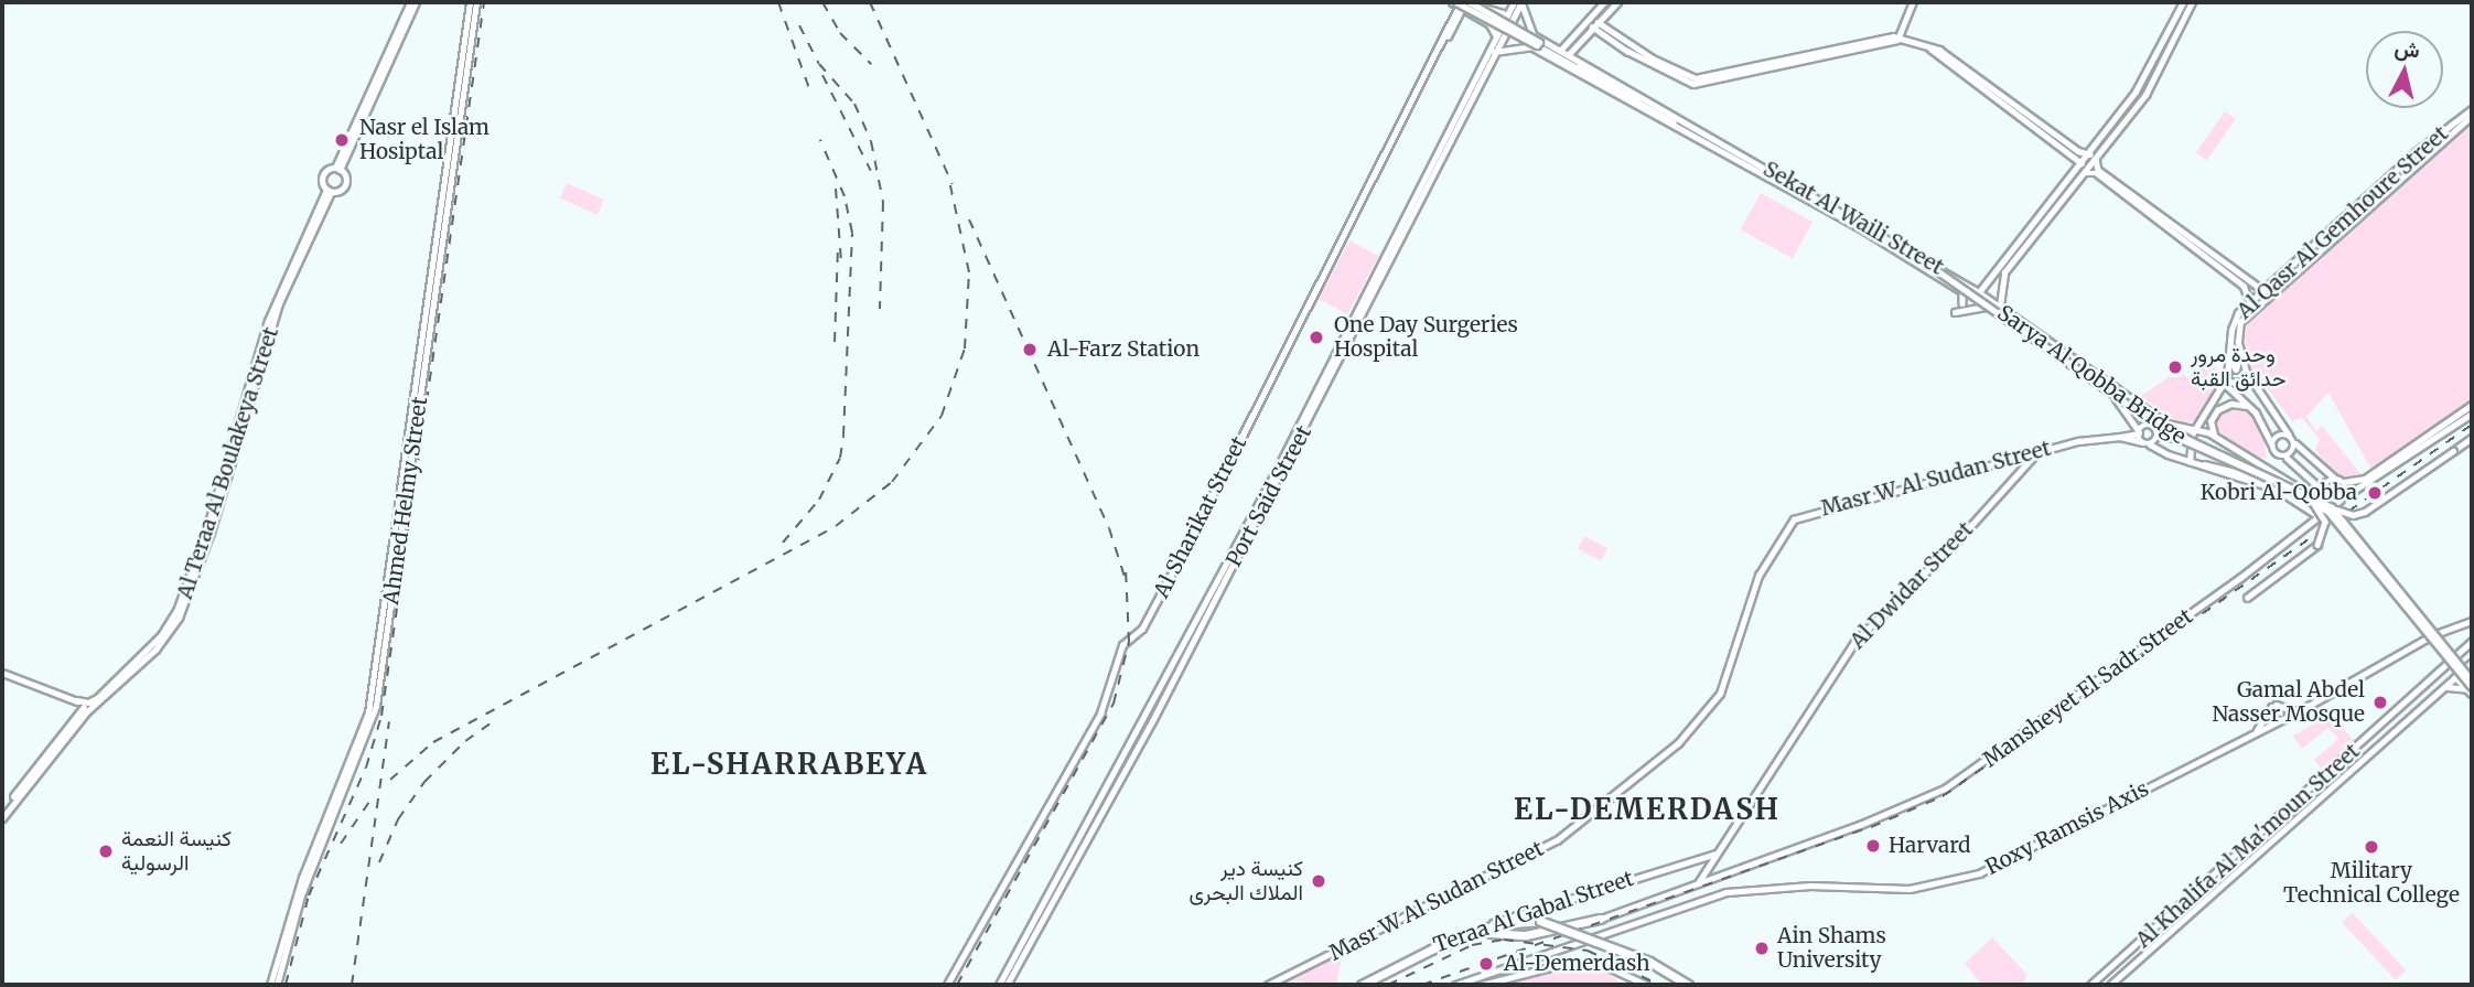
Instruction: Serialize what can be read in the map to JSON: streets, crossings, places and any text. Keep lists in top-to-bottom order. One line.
{"streets":{"main road":["Sekat Al Waili Street","Al Qasr Al Gemhoure Street","Sarya Al Qobba Bridge","Al Teraa Al Boulakeya Street","Masr W Al Sudan Street","Port Said Street","Ahmed Helmy Street","Al Sharikat Street","Al Dwidar Street","Mansheyet El Sadr Street","Roxy Ramsis Axis","Al Khalifa Al Ma'moun Street","Teraa Al Gabal Street"]},"crossings":[["Sekat Al Waili Street","Al Qasr Al Gemhoure Street"],["Sekat Al Waili Street","Sarya Al Qobba Bridge"],["Sekat Al Waili Street","Masr W Al Sudan Street"],["Masr W Al Sudan Street","Al Dwidar Street"],["Al Dwidar Street","Mansheyet El Sadr Street"],["Al Dwidar Street","Teraa Al Gabal Street"]],"districts":["EL-SHARRABEYA","EL-DEMERDASH"],"places":["Nasr el Islam Hosiptal","One Day Surgeries Hospital","Al-Farz Station","وحدة مرور حدائق القبة","Kobri Al-Qobba","Gamal Abdel Nasser Mosque","Harvard","Military Technical College","كنيسة النعمة الرسولية","كنيسة دير الملاك البحرى","Ain Shams University","Al-Demerdash"],"north":"top"}
